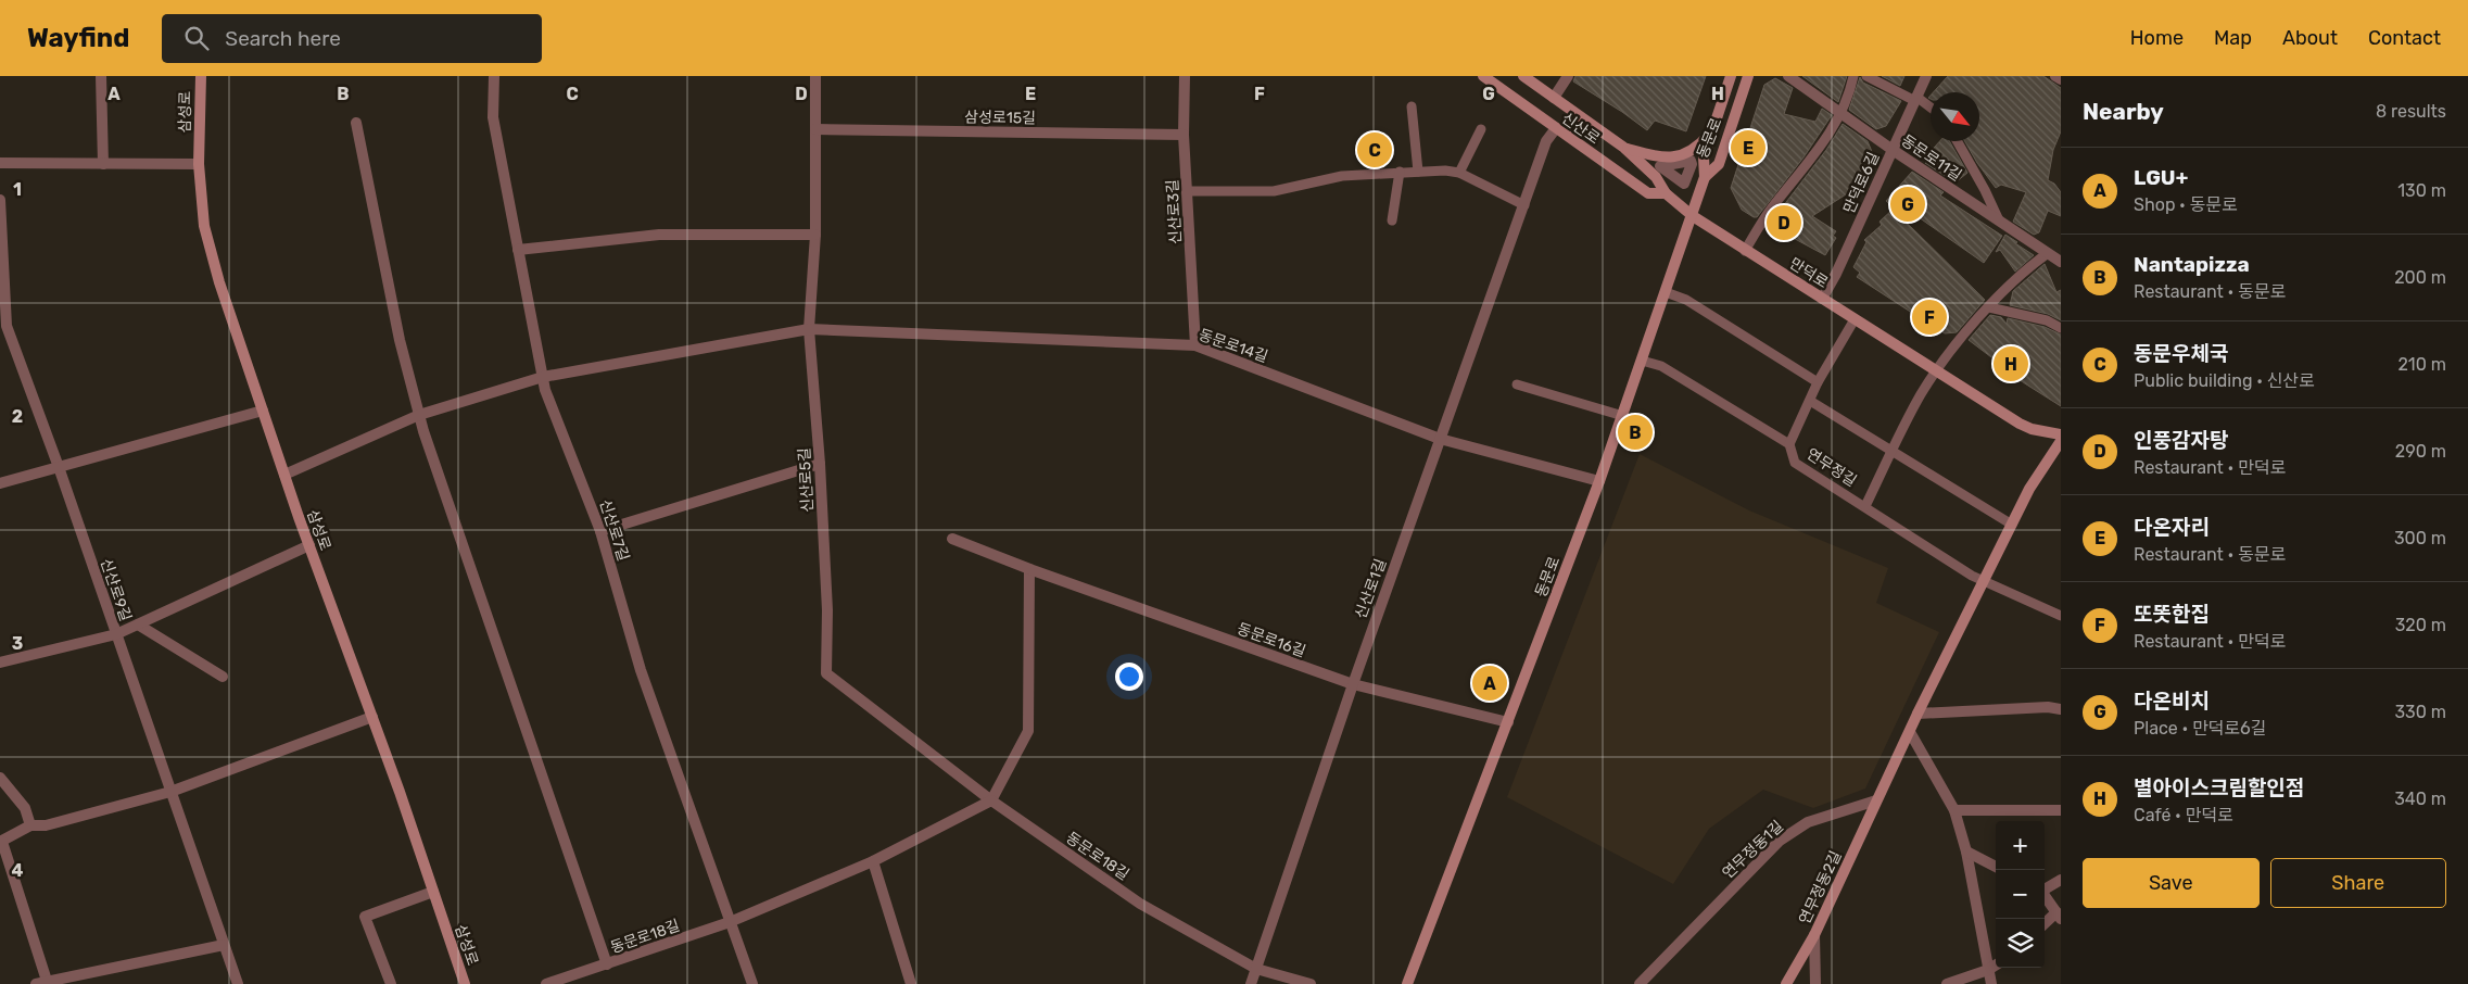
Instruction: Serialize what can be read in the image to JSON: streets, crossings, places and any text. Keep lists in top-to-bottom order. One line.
{"streets":{"main road":["삼성로","신산로","동문로","만덕로","연무정동2길"],"street":["삼성로15길","동문로11길","만덕로6길","신산로3길","동문로14길","신산로5길","신산로7길","신산로1길","신산로9길","동문로16길","연무정동1길","동문로18길"],"lane":["연무정길"]},"crossings":[["삼성로","동문로14길"],["삼성로15길","신산로3길"],["삼성로15길","신산로5길"],["신산로","동문로"],["신산로","만덕로"],["신산로","신산로1길"],["동문로","만덕로"],["동문로","동문로14길"],["동문로","연무정길"],["동문로","동문로16길"],["동문로11길","만덕로6길"],["만덕로6길","만덕로"],["신산로3길","동문로14길"],["동문로14길","신산로5길"],["동문로14길","신산로7길"],["동문로14길","신산로1길"],["신산로5길","동문로18길"],["신산로7길","동문로18길"],["신산로1길","동문로16길"],["신산로1길","동문로18길"],["연무정동1길","연무정동2길"]],"north":"bottom right","page":{"header":"Wayfind","search":"Search here","nav":["Home","Map","About","Contact"],"heading":["Nearby","8 results"],"pins":["E","C","G","D","F","H","B","A"],"list":[{"mark":"A","name":"LGU+","note":"Shop · 동문로","value":"130 m"},{"mark":"B","name":"Nantapizza","note":"Restaurant · 동문로","value":"200 m"},{"mark":"C","name":"동문우체국","note":"Public building · 신산로","value":"210 m"},{"mark":"D","name":"인풍감자탕","note":"Restaurant · 만덕로","value":"290 m"},{"mark":"E","name":"다온자리","note":"Restaurant · 동문로","value":"300 m"},{"mark":"F","name":"또똣한집","note":"Restaurant · 만덕로","value":"320 m"},{"mark":"G","name":"다온비치","note":"Place · 만덕로6길","value":"330 m"},{"mark":"H","name":"별아이스크림할인점","note":"Café · 만덕로","value":"340 m"}],"map_buttons":["+","−"],"buttons":["Save","Share"]},"grid":{"columns":["A","B","C","D","E","F","G","H"],"rows":["1","2","3","4"]}}
